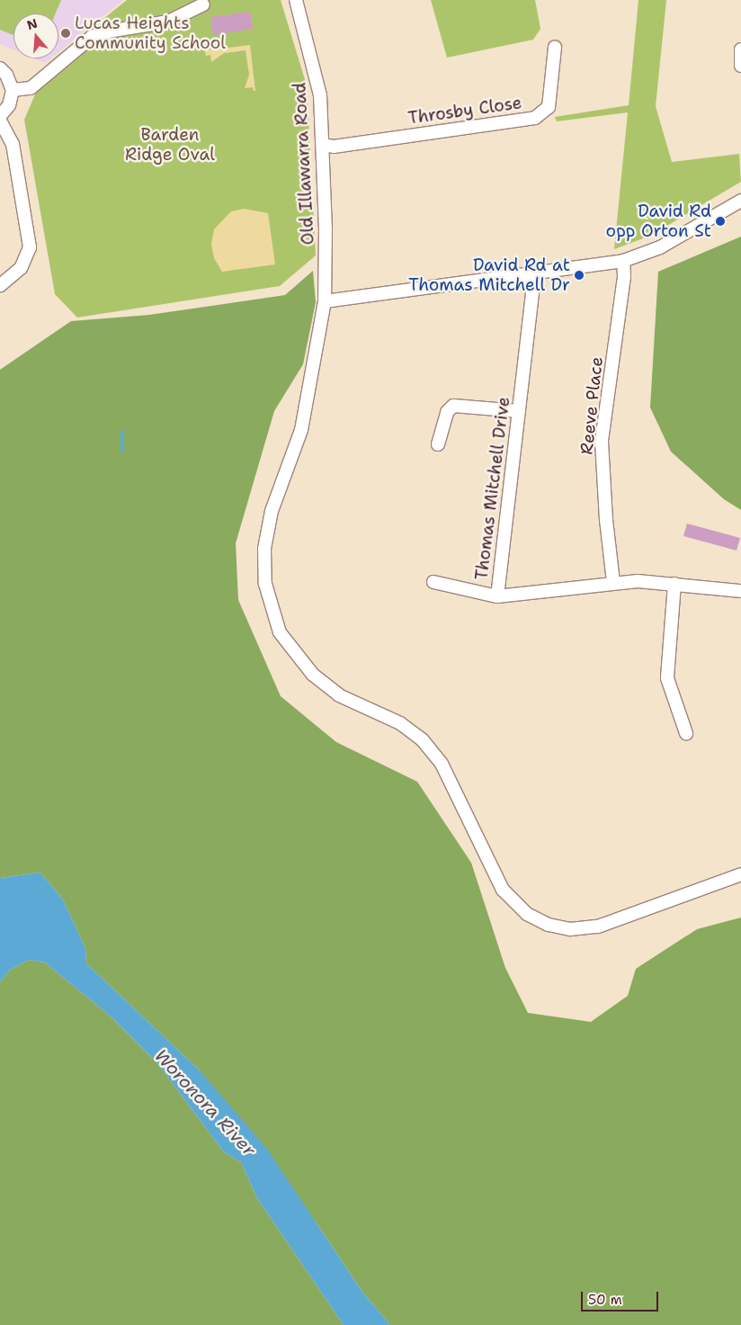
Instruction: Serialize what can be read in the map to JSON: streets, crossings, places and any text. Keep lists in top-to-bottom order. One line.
{"streets":{"street":["Throsby Close","Old Illawarra Road","Reeve Place","Thomas Mitchell Drive"]},"crossings":[["Throsby Close","Old Illawarra Road"],["Reeve Place","Thomas Mitchell Drive"]],"water":["Woronora River"],"parks":["Barden Ridge Oval"],"places":["Lucas Heights Community School","David Rd opp Orton St","David Rd at Thomas Mitchell Dr"],"scale_bar":"50 m","north":"top"}
